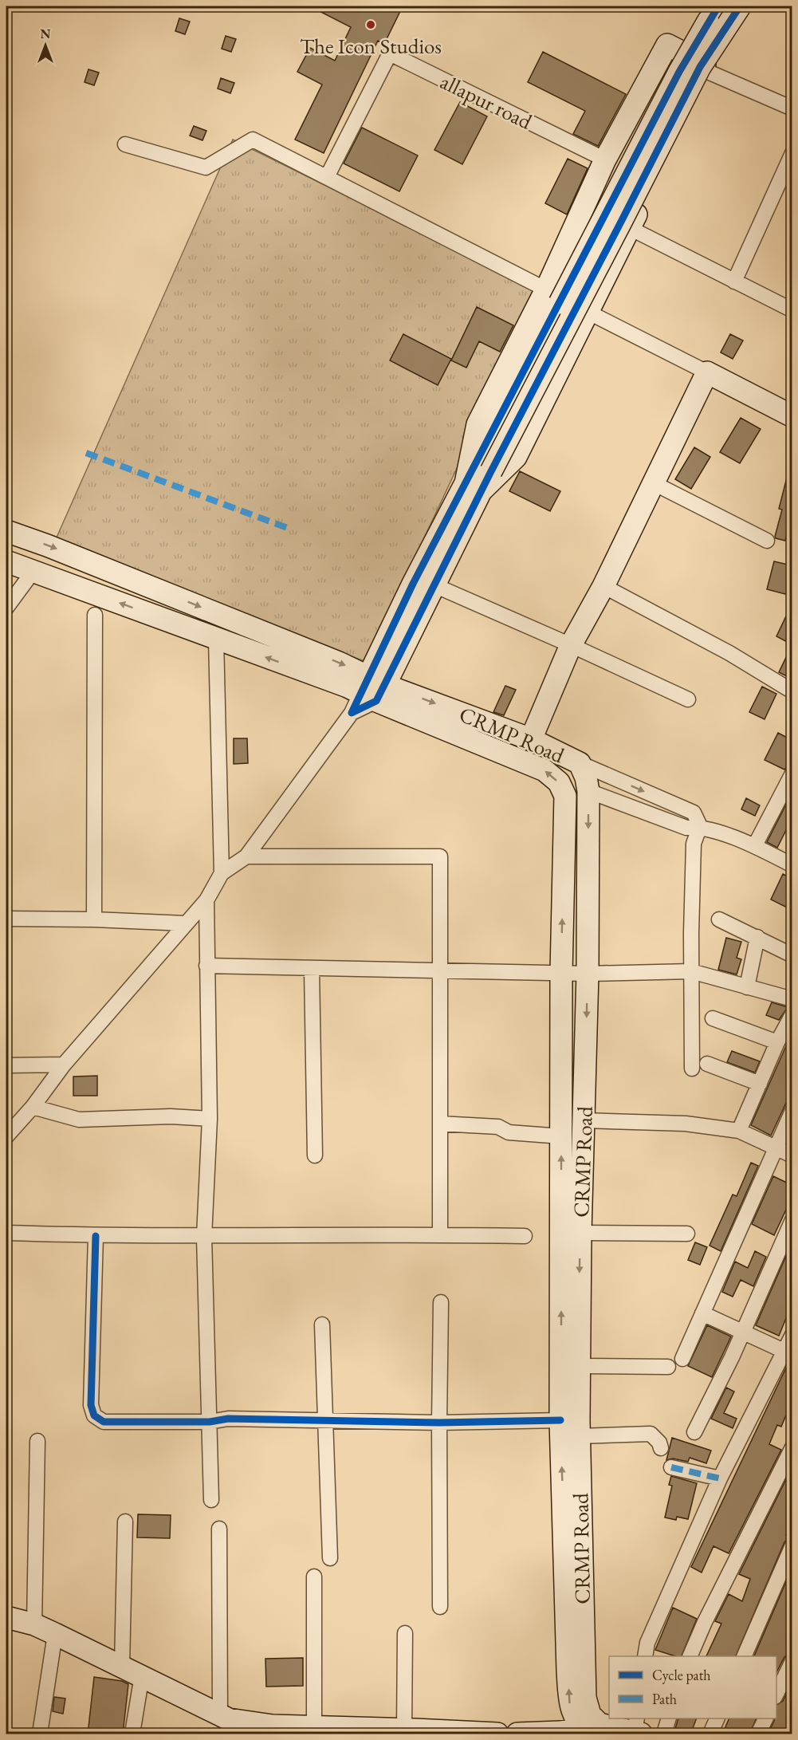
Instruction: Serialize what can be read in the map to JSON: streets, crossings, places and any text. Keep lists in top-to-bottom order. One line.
{"streets":{"main road":["CRMP Road"],"street":["allapur road"]},"places":["The Icon Studios"],"legend":["Cycle path","Path"],"north":"top"}
